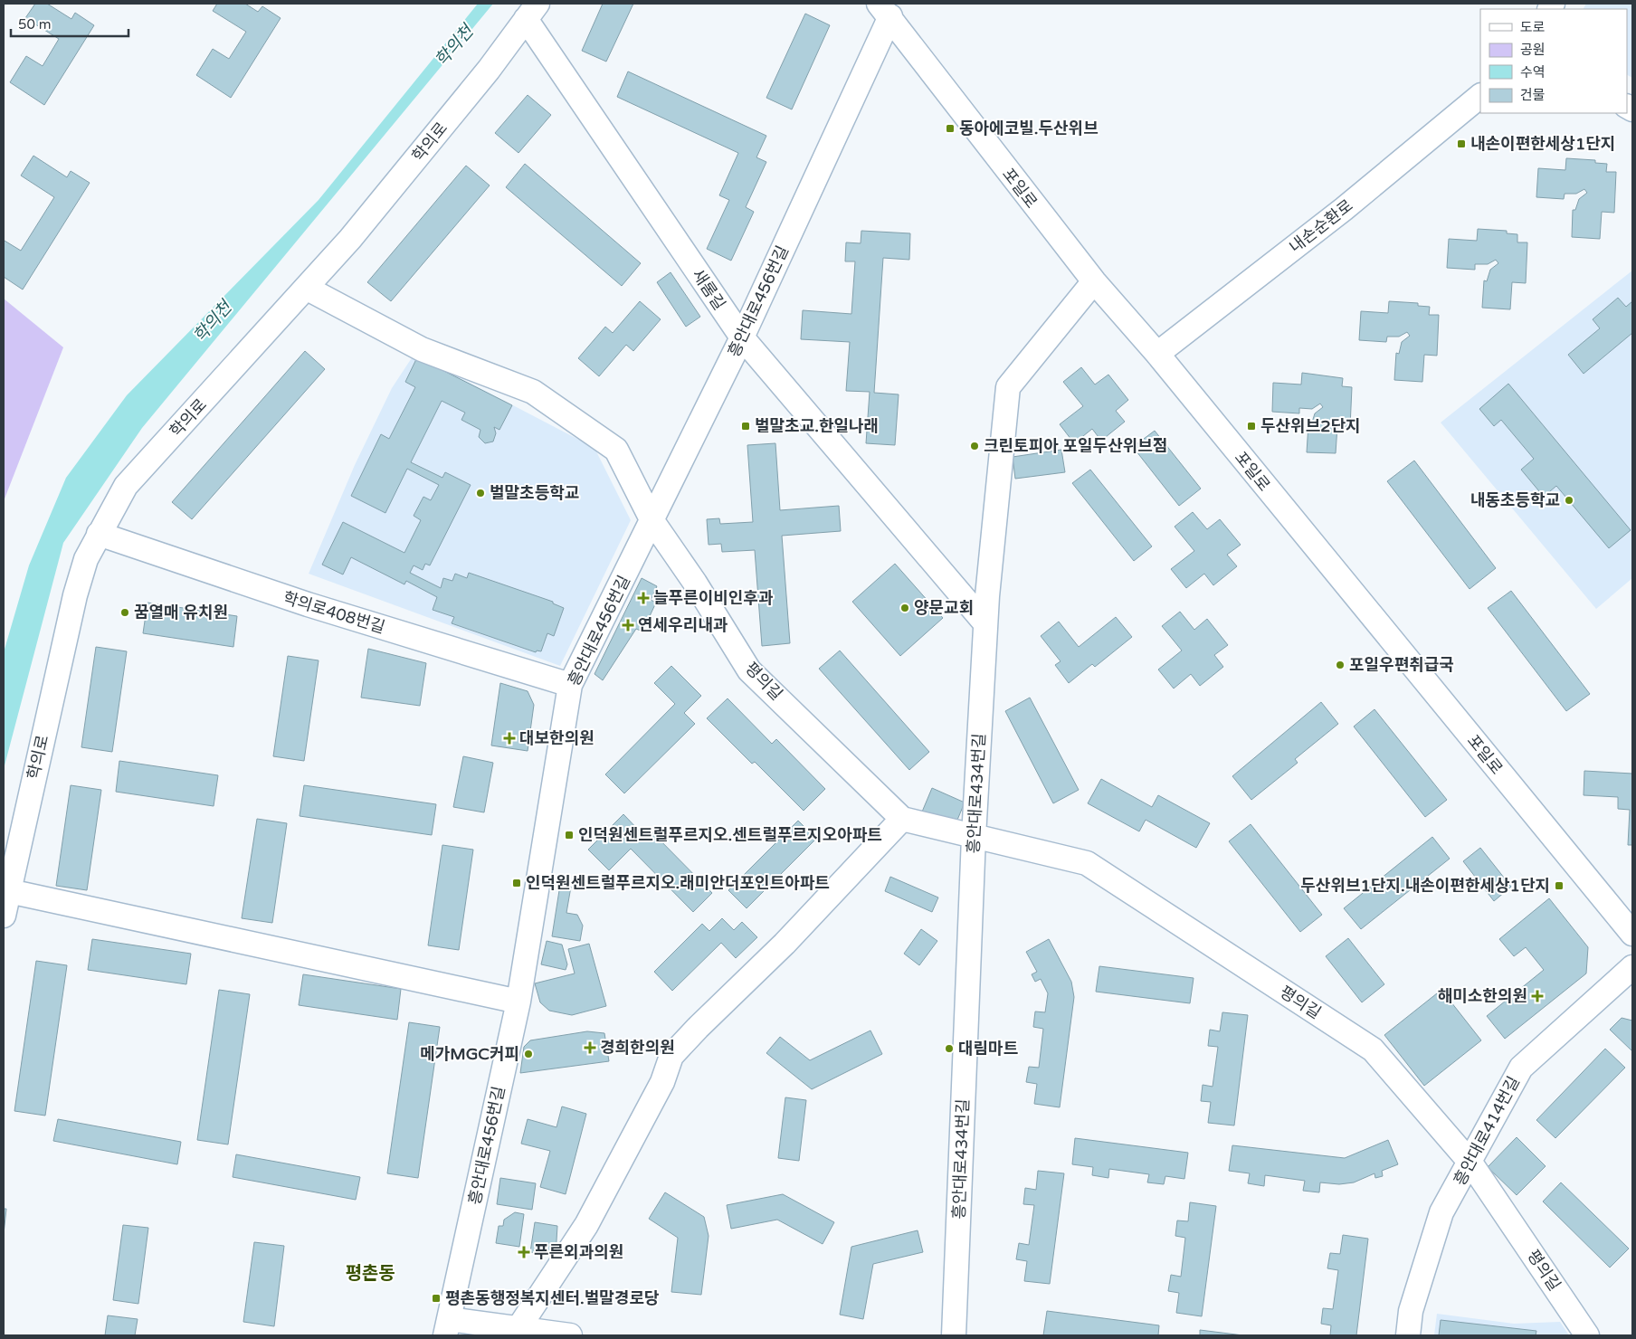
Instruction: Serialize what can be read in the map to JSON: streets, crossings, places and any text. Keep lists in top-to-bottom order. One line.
{"streets":{"street":["학의로","포일로","내손순환로","새롬길","흥안대로456번길","학의로408번길","평의길","흥안대로434번길","흥안대로414번길"]},"crossings":[["학의로","새롬길"],["학의로","학의로408번길"],["학의로","평의길"],["포일로","내손순환로"],["포일로","흥안대로456번길"],["포일로","흥안대로434번길"],["새롬길","흥안대로456번길"],["새롬길","흥안대로434번길"],["흥안대로456번길","학의로408번길"],["흥안대로456번길","평의길"],["평의길","흥안대로434번길"],["평의길","흥안대로414번길"]],"districts":["평촌동"],"water":["학의천"],"places":{"transit":["동아에코빌.두산위브","내손이편한세상1단지","벌말초교.한일나래","두산위브2단지","인덕원센트럴푸르지오.센트럴푸르지오아파트","인덕원센트럴푸르지오.래미안더포인트아파트","두산위브1단지.내손이편한세상1단지","평촌동행정복지센터.벌말경로당"],"other":["크린토피아 포일두산위브점","벌말초등학교","내동초등학교","양문교회","꿈열매 유치원","포일우편취급국","대림마트","메가MGC커피"],"health":["늘푸른이비인후과","연세우리내과","대보한의원","해미소한의원","경희한의원","푸른외과의원"]},"legend":["도로","공원","수역","건물"],"scale_bar":"50 m"}
